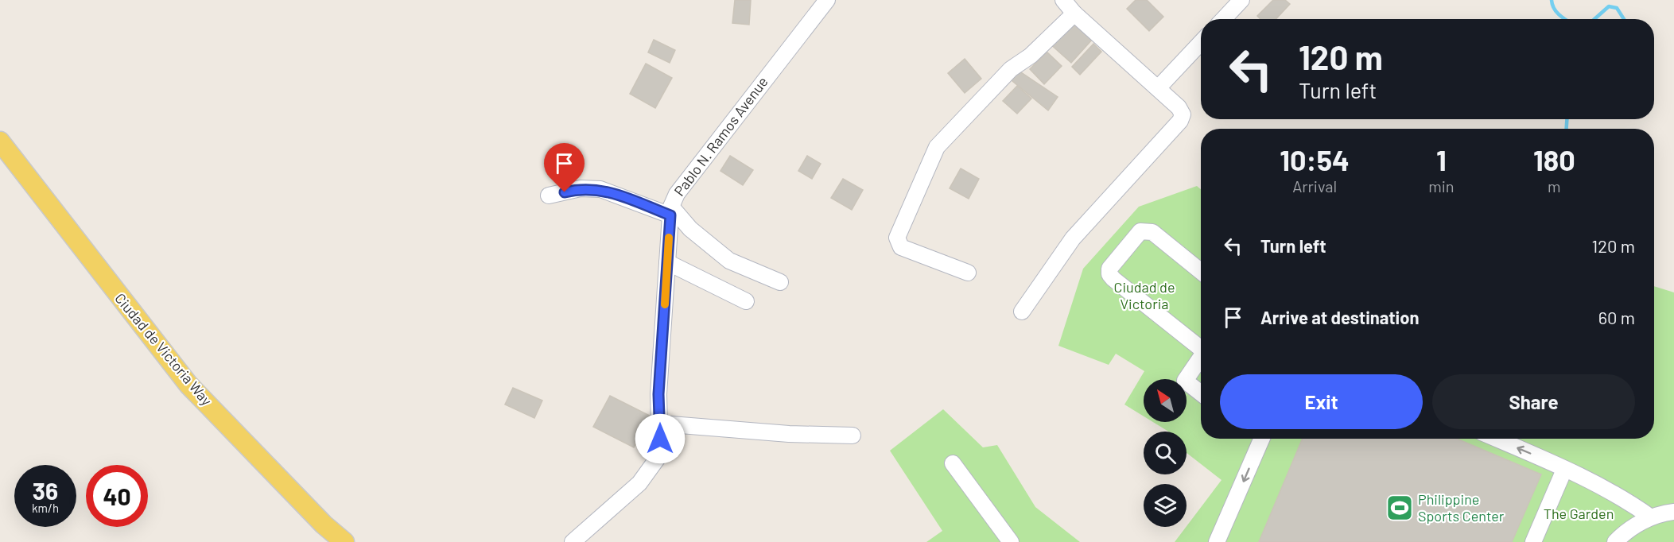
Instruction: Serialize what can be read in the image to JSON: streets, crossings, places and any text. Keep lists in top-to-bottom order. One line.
{"streets":{"main road":["Ciudad de Victoria Way"],"street":["Pablo N. Ramos Avenue"]},"parks":["Ciudad de Victoria","The Garden"],"places":{"sports":["Philippine Sports Center"]},"north":"top left","page":{"turn":["120 m","Turn left"],"eta":["10:54","Arrival","1","min","180","m"],"list":[{"name":"Turn left","value":"120 m"},{"name":"Arrive at destination","value":"60 m"}],"buttons":["Exit","Share"],"speed":"36 km/h","limit":"40"}}
